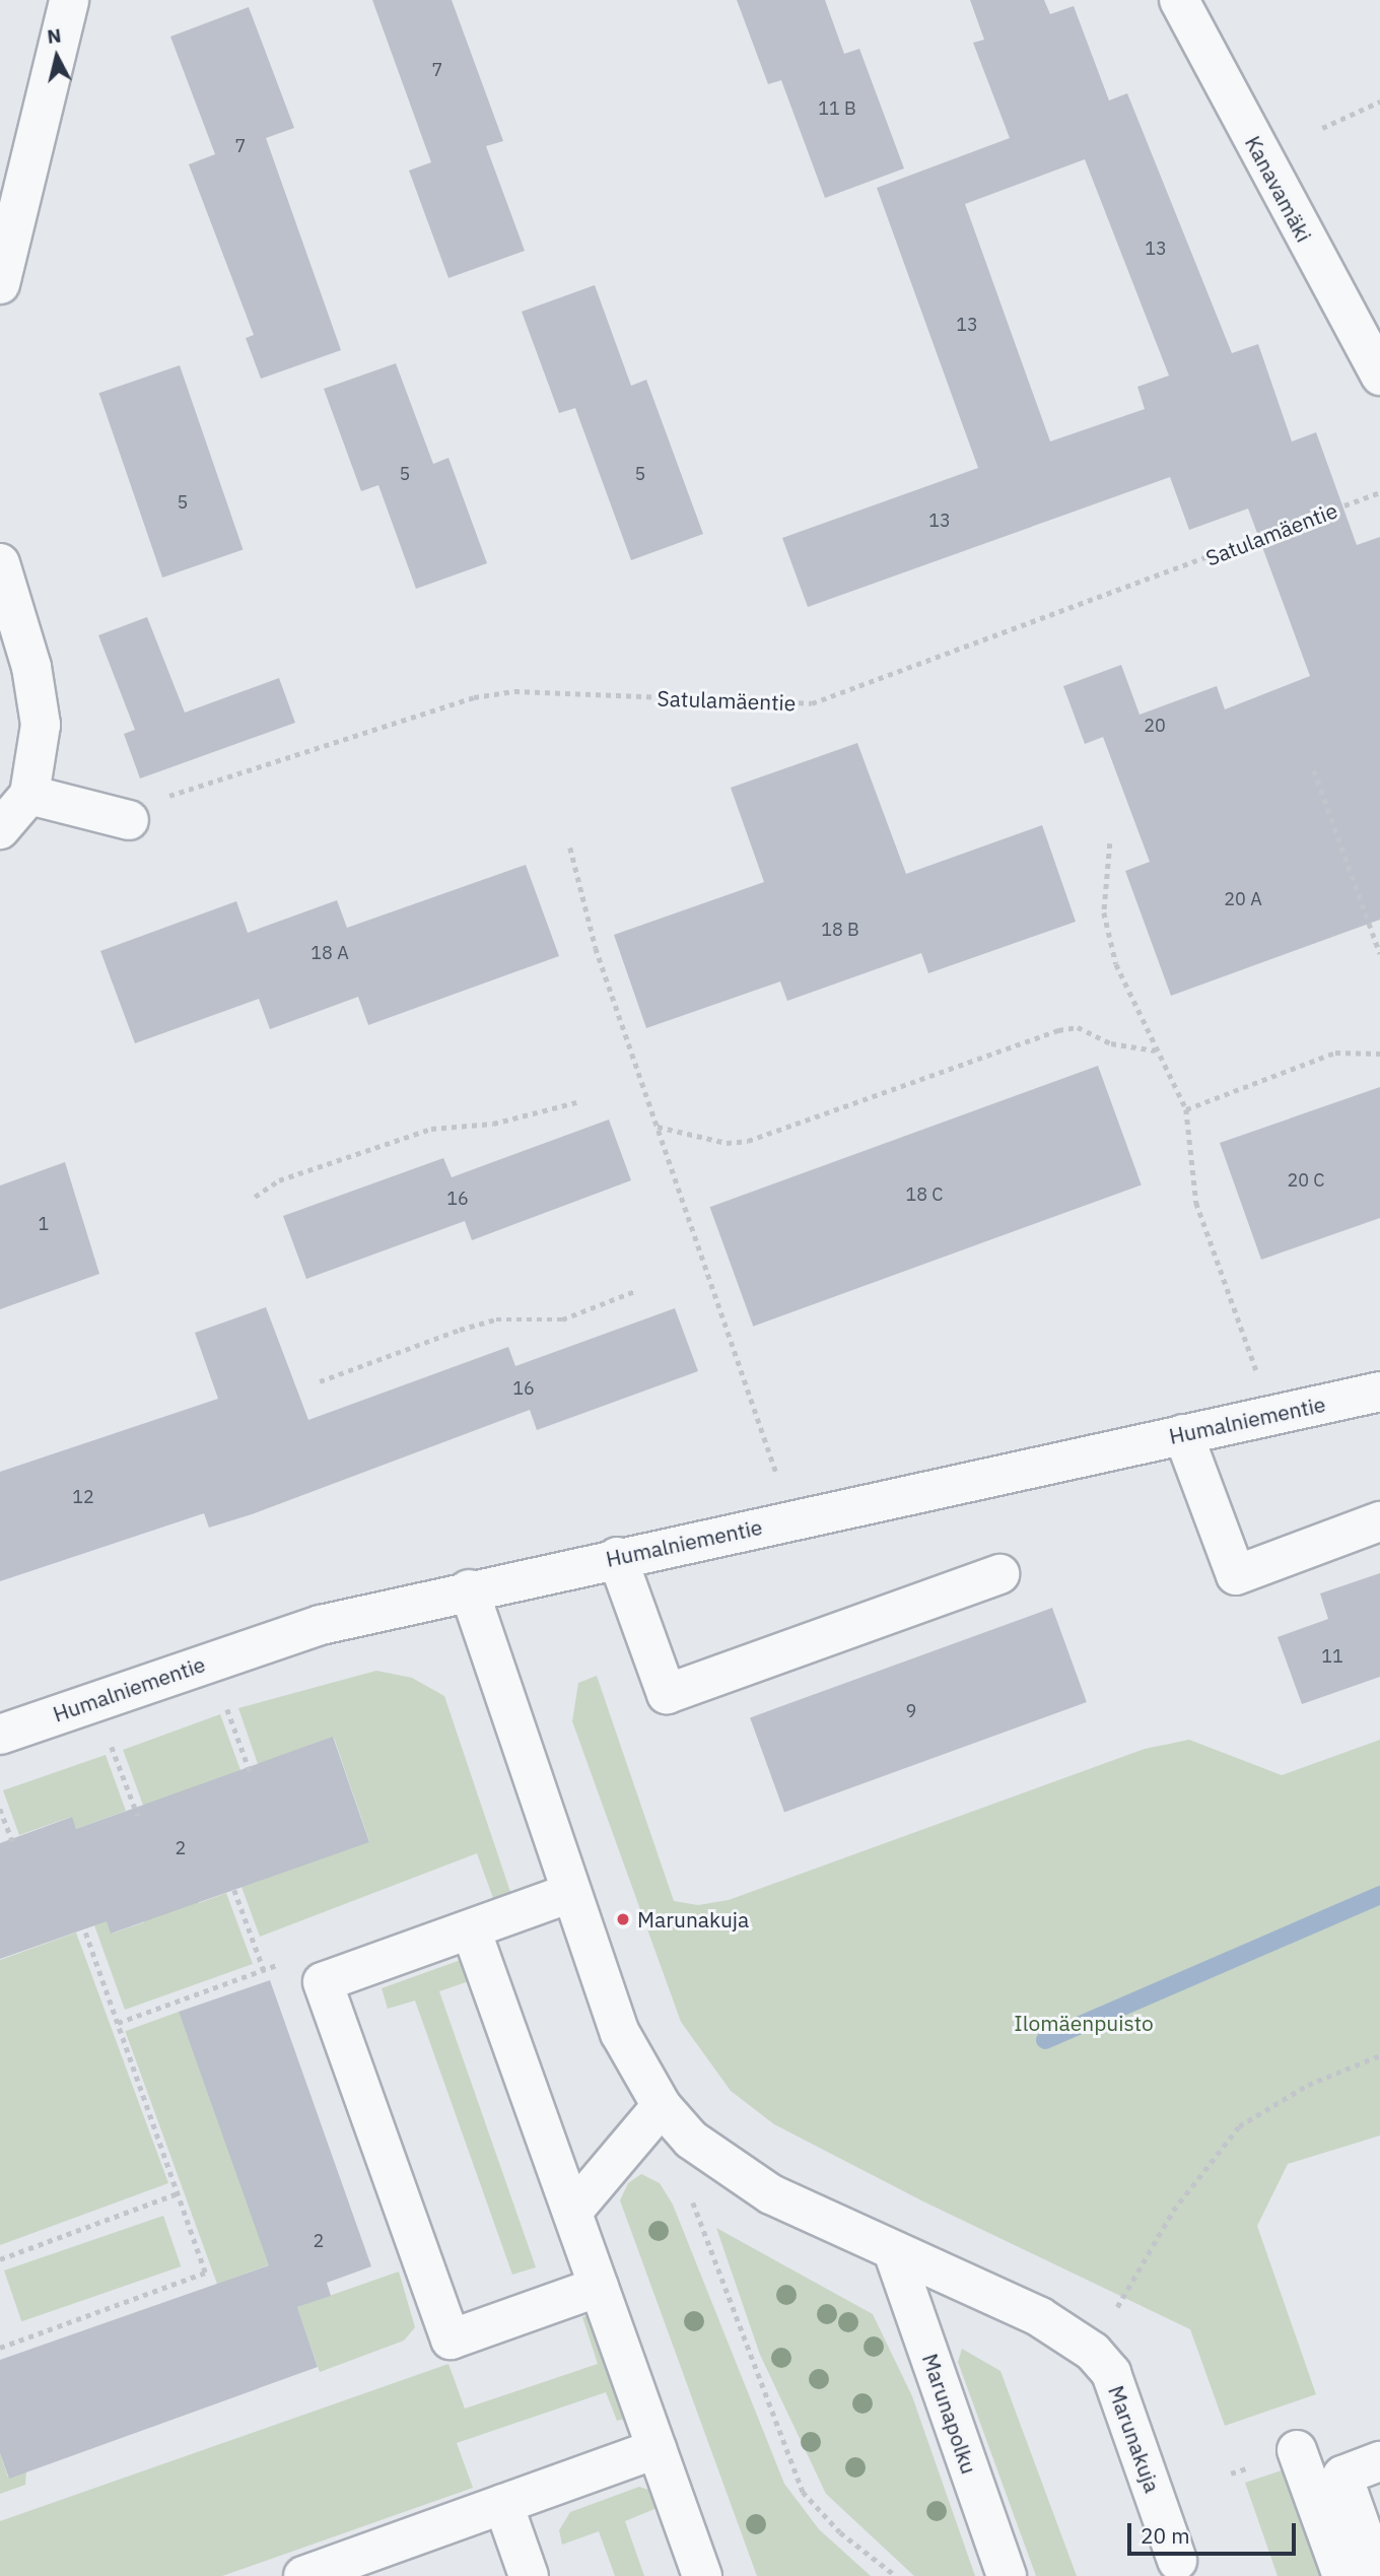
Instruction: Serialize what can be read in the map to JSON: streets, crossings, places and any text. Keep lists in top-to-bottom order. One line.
{"streets":{"street":["Kanavamäki","Humalniementie","Marunapolku","Marunakuja"],"path":["Satulamäentie"]},"crossings":[["Humalniementie","Marunakuja"],["Marunapolku","Marunakuja"]],"parks":["Ilomäenpuisto"],"places":["Marunakuja"],"house_numbers":["7","11 B","7","13","13","5","5","5","13","20","20 A","18 B","18 A","20 C","18 C","16","1","16","12","11","9","2","2"],"scale_bar":"20 m","north":"top"}
